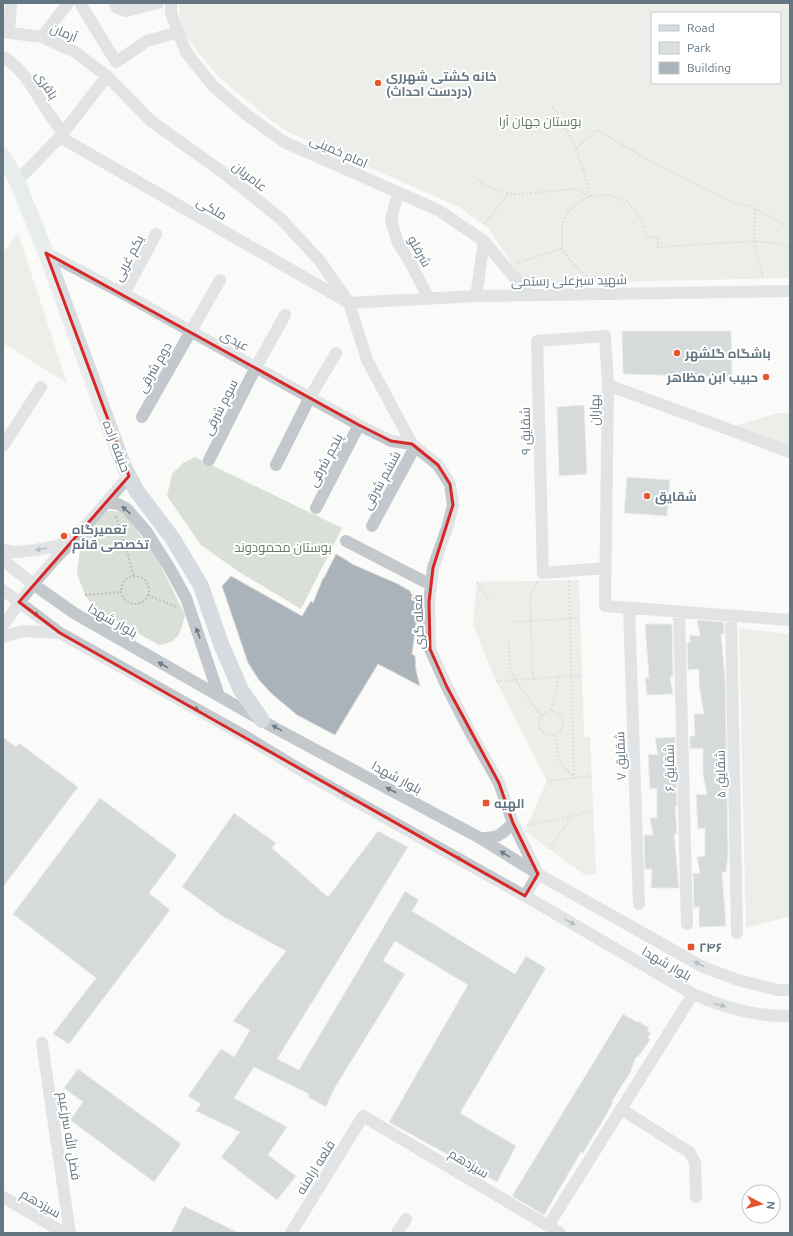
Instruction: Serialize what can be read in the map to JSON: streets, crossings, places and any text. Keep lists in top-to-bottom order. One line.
{"streets":{"main road":["حنیفه زاده"],"street":["آرمان","باقری","امام خمینی","عامریان","ملکی","شرفلو","یکم غربی","شهید سبزعلی رستمی","عیدی","دوم شرقی","سوم شرقی","بهاران","شقایق ۹","پنجم شرقی","ششم شرقی","بلوار شهدا","فعله گری","شقایق ۷","شقایق ۶","شقایق ۵","فضل الله سرزعیم","سیزدهم","قلعه ارامنه"]},"crossings":[["آرمان","عامریان"],["باقری","ملکی"],["امام خمینی","شرفلو"],["امام خمینی","شهید سبزعلی رستمی"],["عامریان","ملکی"],["عامریان","شهید سبزعلی رستمی"],["عامریان","عیدی"],["عامریان","ششم شرقی"],["عامریان","فعله گری"],["ملکی","شهید سبزعلی رستمی"],["شرفلو","شهید سبزعلی رستمی"],["یکم غربی","عیدی"],["عیدی","دوم شرقی"],["عیدی","سوم شرقی"],["عیدی","حنیفه زاده"],["عیدی","پنجم شرقی"],["عیدی","ششم شرقی"],["عیدی","فعله گری"],["بهاران","شقایق ۹"],["بهاران","شقایق ۷"],["حنیفه زاده","بلوار شهدا"],["ششم شرقی","فعله گری"],["بلوار شهدا","فعله گری"],["سیزدهم","قلعه ارامنه"]],"parks":["بوستان جهان آرا","بوستان محمودوند"],"places":{"other":["خانه کشتی شهرری (دردست احداث)","باشگاه گلشهر","حبیب ابن مظاهر","شقایق","تعمیرگاه تخصصی قائم"],"transit":["الهیه","۲۴۶"]},"legend":["Road","Park","Building"],"north":"right"}
